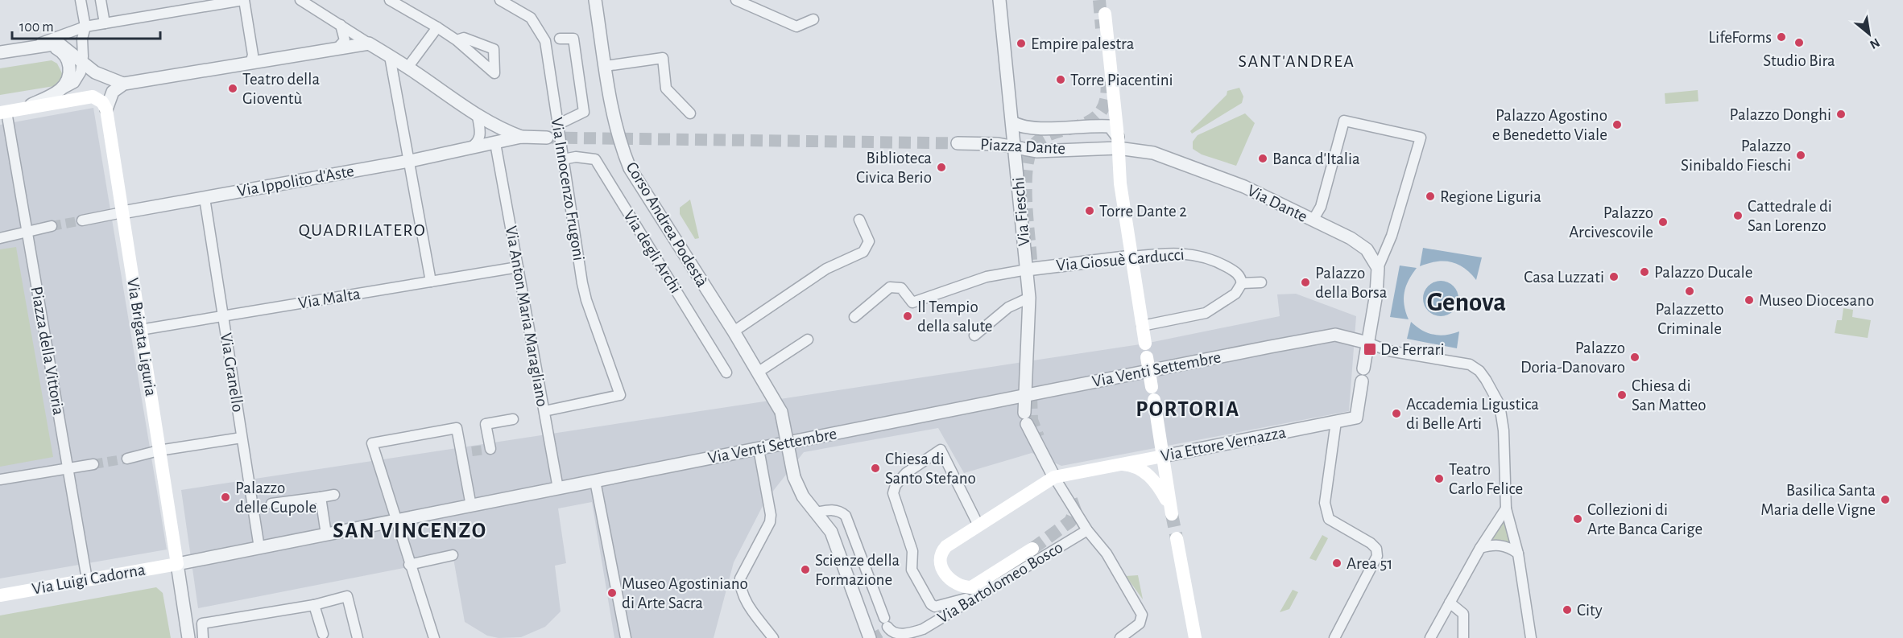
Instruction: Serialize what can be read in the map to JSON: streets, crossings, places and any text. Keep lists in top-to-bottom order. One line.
{"streets":{"main road":["Via Brigata Liguria","Via Ettore Vernazza","Via Luigi Cadorna"],"street":["Piazza Dante","Via Ippolito d'Aste","Via Innocenzo Frugoni","Via Dante","Via Fieschi","Corso Andrea Podestà","Via degli Archi","Via Giosuè Carducci","Via Malta","Via Anton Maria Maragliano","Piazza della Vittoria","Via Venti Settembre","Via Granello","Via Bartolomeo Bosco"]},"crossings":[["Piazza Dante","Via Dante"],["Piazza Dante","Via Fieschi"],["Via Ippolito d'Aste","Via Anton Maria Maragliano"],["Via Ippolito d'Aste","Via Brigata Liguria"],["Via Ippolito d'Aste","Via Granello"],["Via Innocenzo Frugoni","Via degli Archi"],["Via Innocenzo Frugoni","Via Anton Maria Maragliano"],["Via Fieschi","Via Giosuè Carducci"],["Via Fieschi","Via Venti Settembre"],["Via Fieschi","Via Ettore Vernazza"],["Corso Andrea Podestà","Via Bartolomeo Bosco"],["Via Malta","Via Anton Maria Maragliano"],["Via Malta","Via Brigata Liguria"],["Via Malta","Via Granello"],["Via Anton Maria Maragliano","Via Venti Settembre"],["Via Brigata Liguria","Via Venti Settembre"],["Via Brigata Liguria","Via Luigi Cadorna"],["Piazza della Vittoria","Via Luigi Cadorna"],["Via Venti Settembre","Via Granello"],["Via Venti Settembre","Via Luigi Cadorna"]],"districts":["SANT'ANDREA","QUADRILATERO","Genova","PORTORIA","SAN VINCENZO"],"places":{"other":["LifeForms","Studio Bira","Empire palestra","Torre Piacentini","Teatro della Gioventù","Palazzo Donghi","Palazzo Agostino e Benedetto Viale","Palazzo Sinibaldo Fieschi","Banca d'Italia","Biblioteca Civica Berio","Regione Liguria","Torre Dante 2","Cattedrale di San Lorenzo","Palazzo Arcivescovile","Palazzo Ducale","Casa Luzzati","Palazzo della Borsa","Palazzetto Criminale","Museo Diocesano","Il Tempio della salute","Palazzo Doria-Danovaro","Chiesa di San Matteo","Accademia Ligustica di Belle Arti","Chiesa di Santo Stefano","Teatro Carlo Felice","Palazzo delle Cupole","Basilica Santa Maria delle Vigne","Collezioni di Arte Banca Carige","Area 51","Scienze della Formazione","Museo Agostiniano di Arte Sacra","City"],"transit":["De Ferrari"]},"scale_bar":"100 m","north":"bottom right"}
